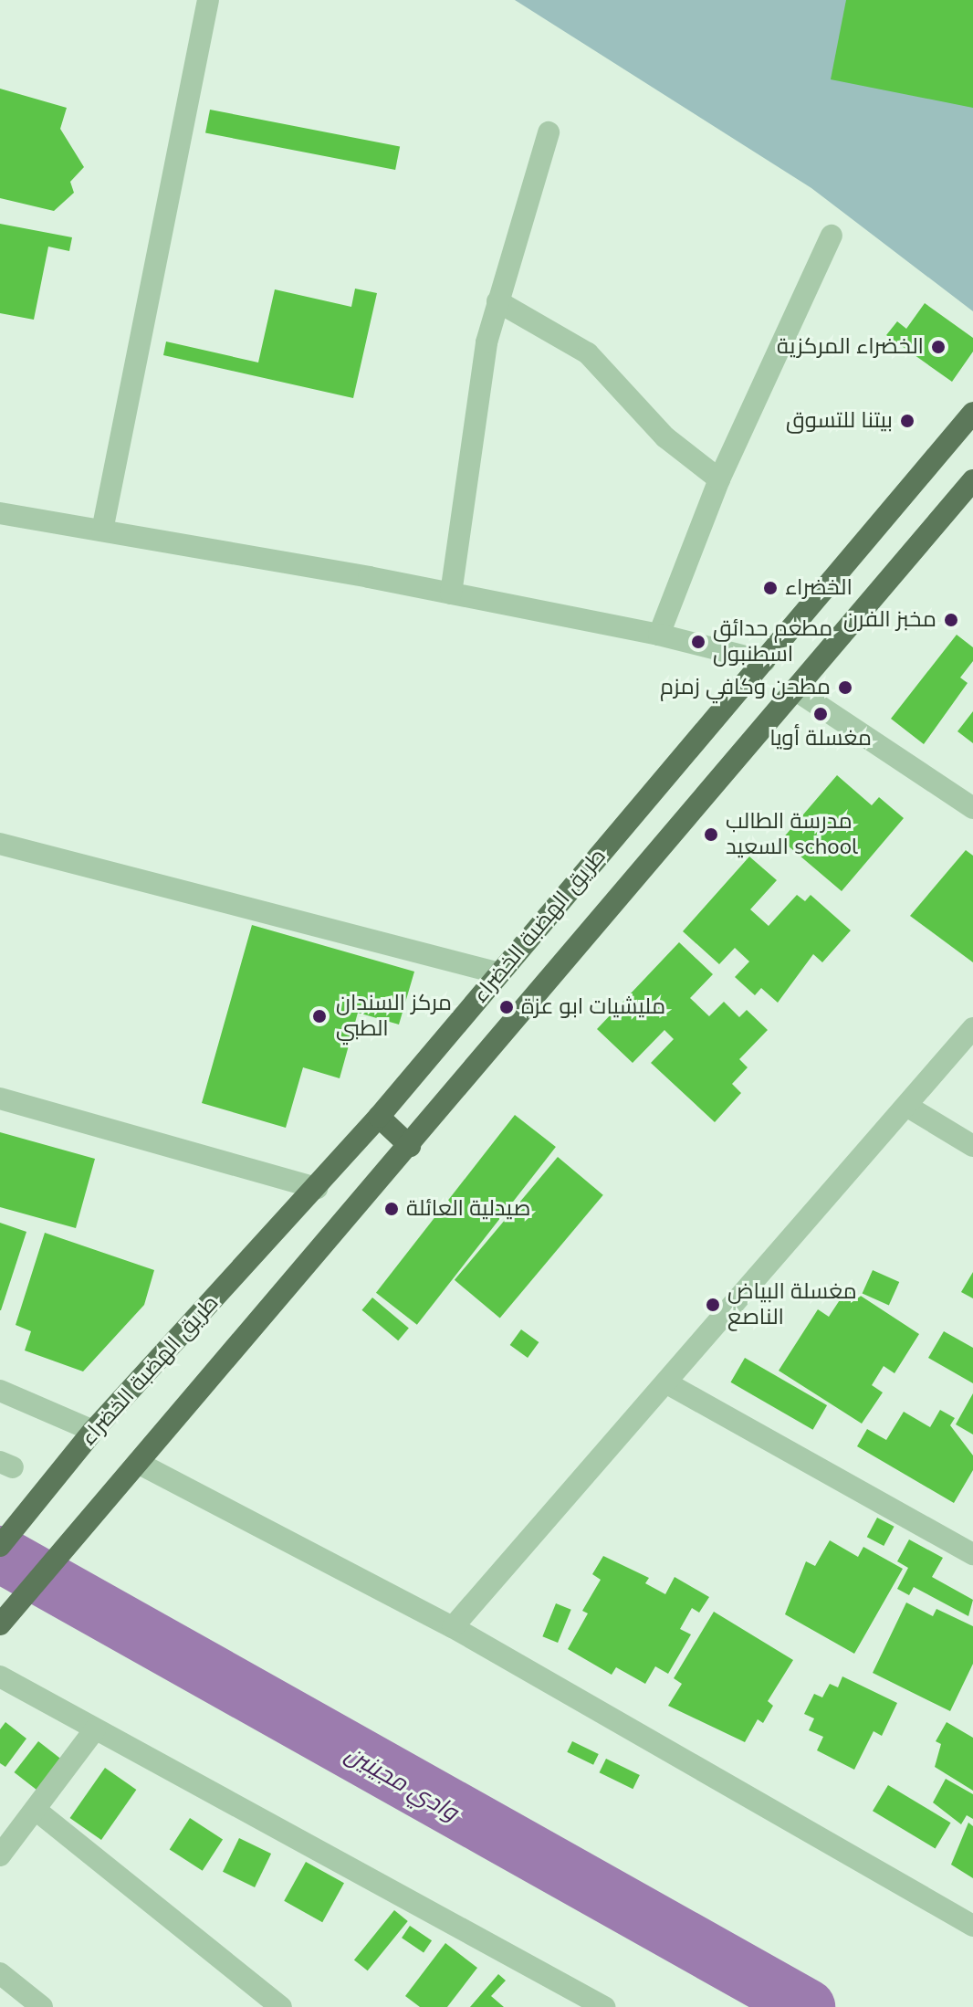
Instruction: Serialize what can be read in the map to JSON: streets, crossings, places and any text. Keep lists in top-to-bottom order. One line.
{"streets":{"main road":["طريق الهضبة الخضراء"]},"water":["وادي مجينين"],"places":["الخضراء المركزية","بيتنا للتسوق","الخضراء","مخبز الفرن","مطعم حدائق اسطنبول","مطحن وكافي زمزم","مغسلة أويا","مدرسة الطالب السعيد school","مليشيات ابو عزة","مركز السندان الطبي","صيدلية العائلة","مغسلة البياض الناصع"]}
